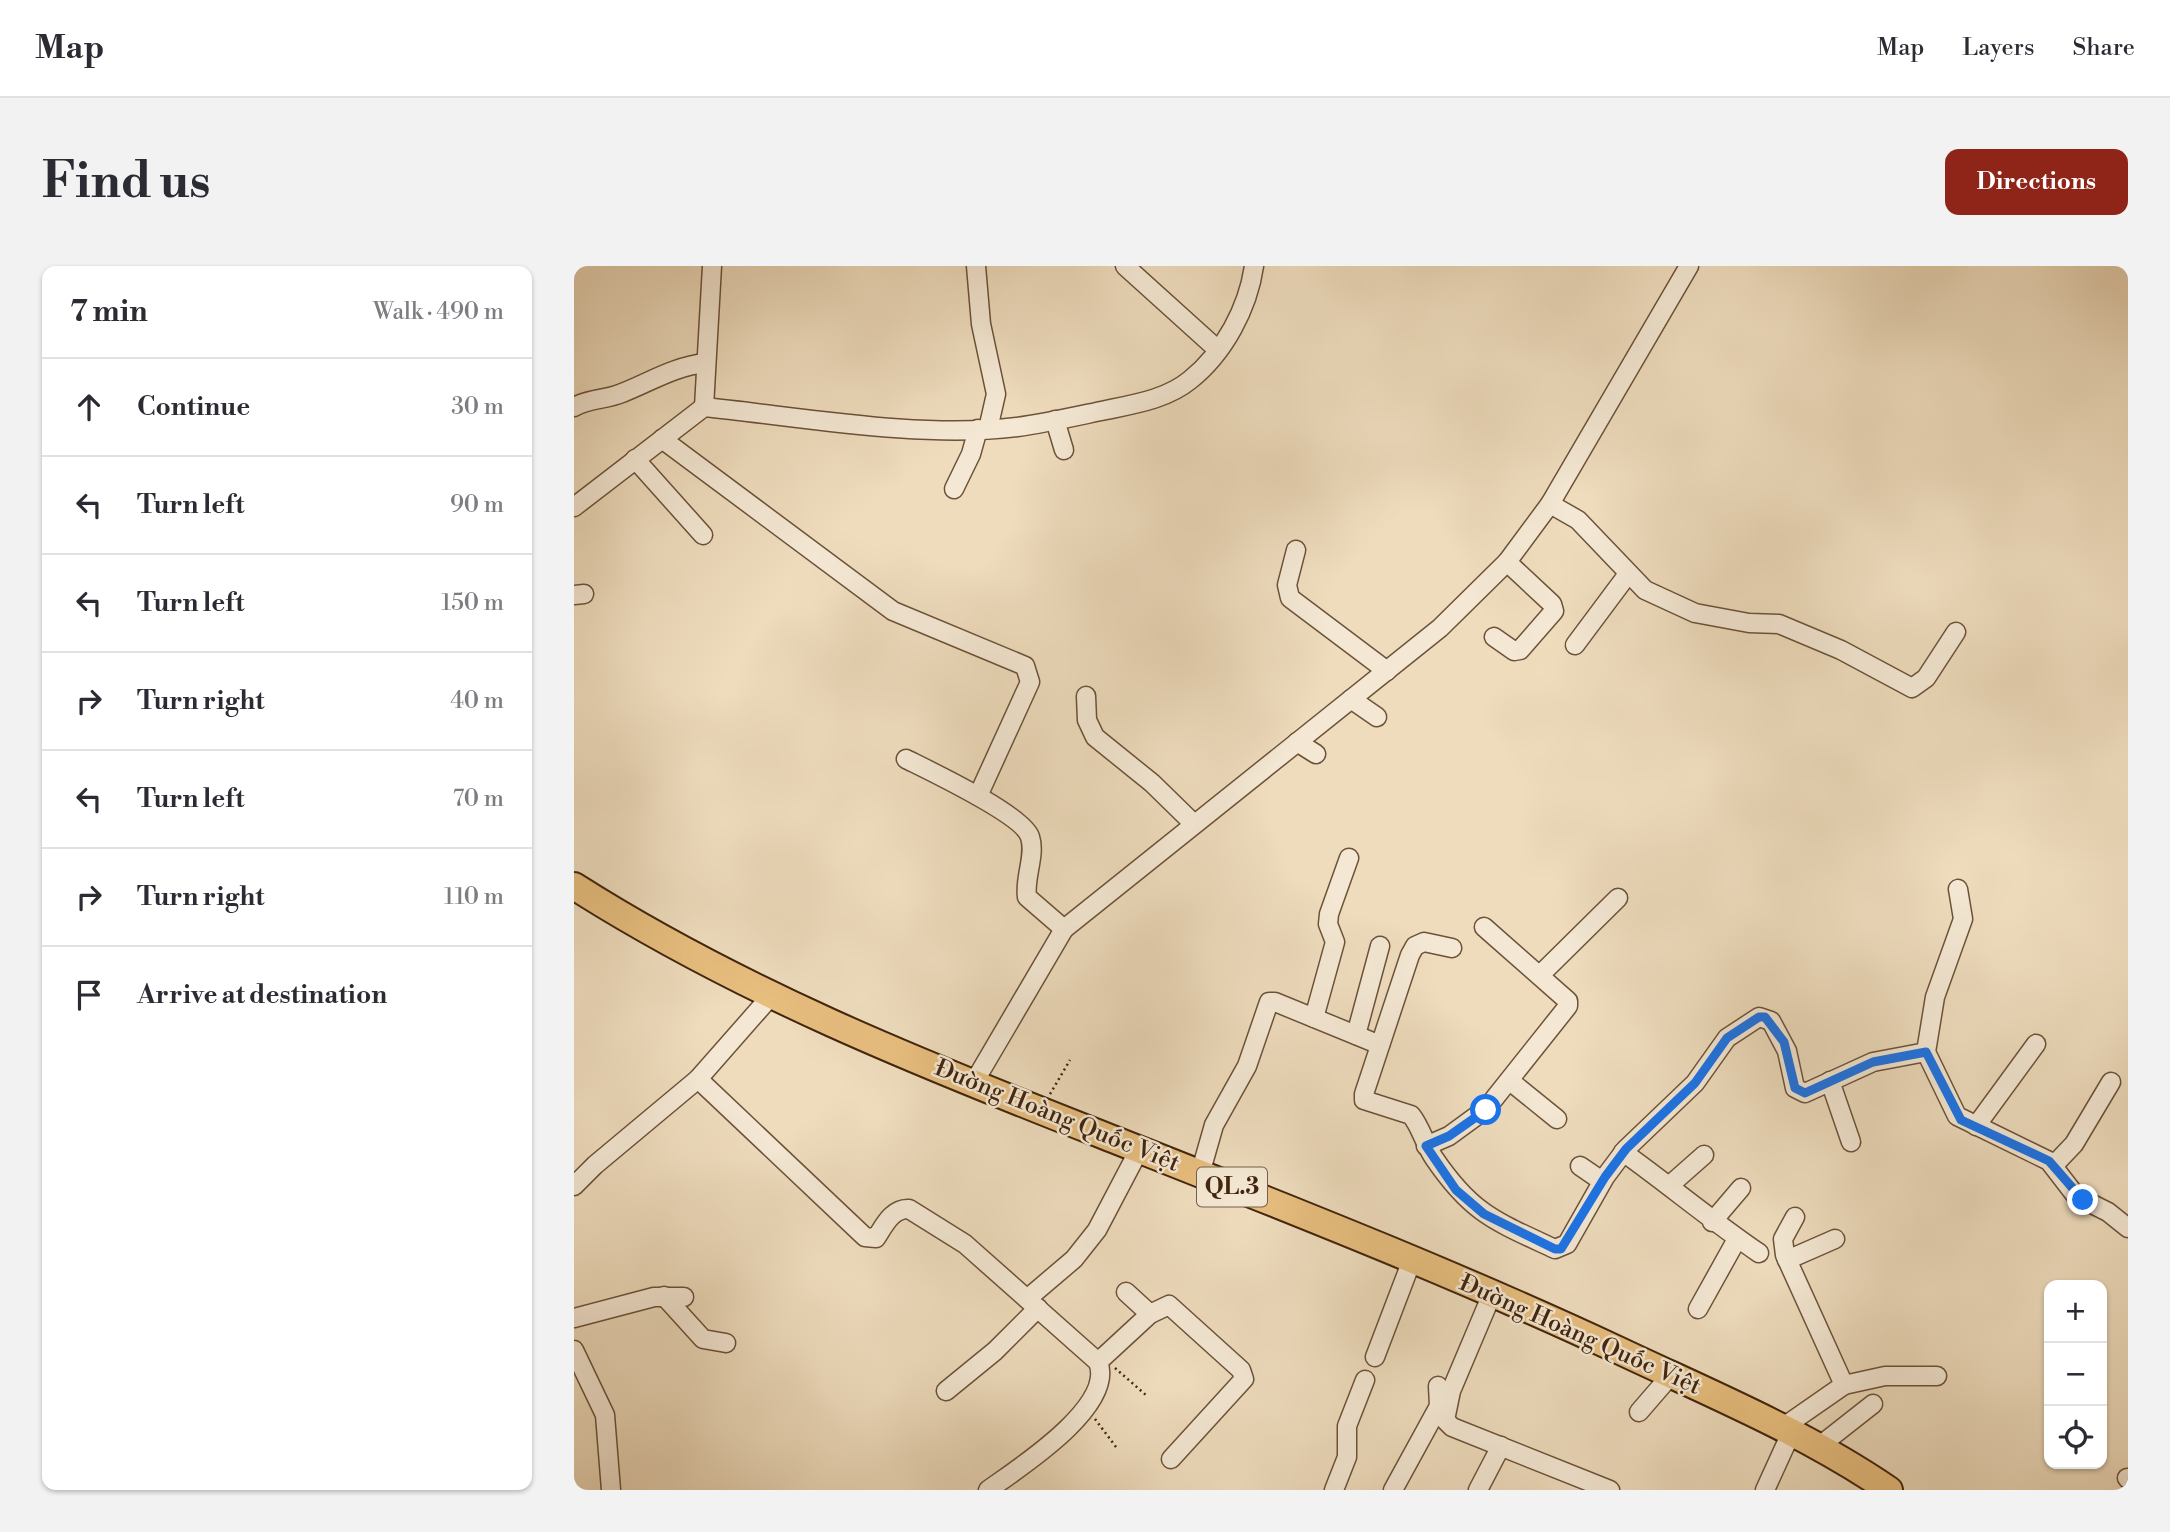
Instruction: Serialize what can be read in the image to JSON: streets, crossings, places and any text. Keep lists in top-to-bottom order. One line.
{"streets":{"highway":["Đường Hoàng Quốc Việt","QL.3"]},"page":{"header":"Map","nav":["Map","Layers","Share"],"buttons":"Directions","title":"Find us","heading":["7 min","Walk · 490 m"],"list":[["Continue","30 m"],["Turn left","90 m"],["Turn left","150 m"],["Turn right","40 m"],["Turn left","70 m"],["Turn right","110 m"],"Arrive at destination"],"map_buttons":["+","−"]}}
